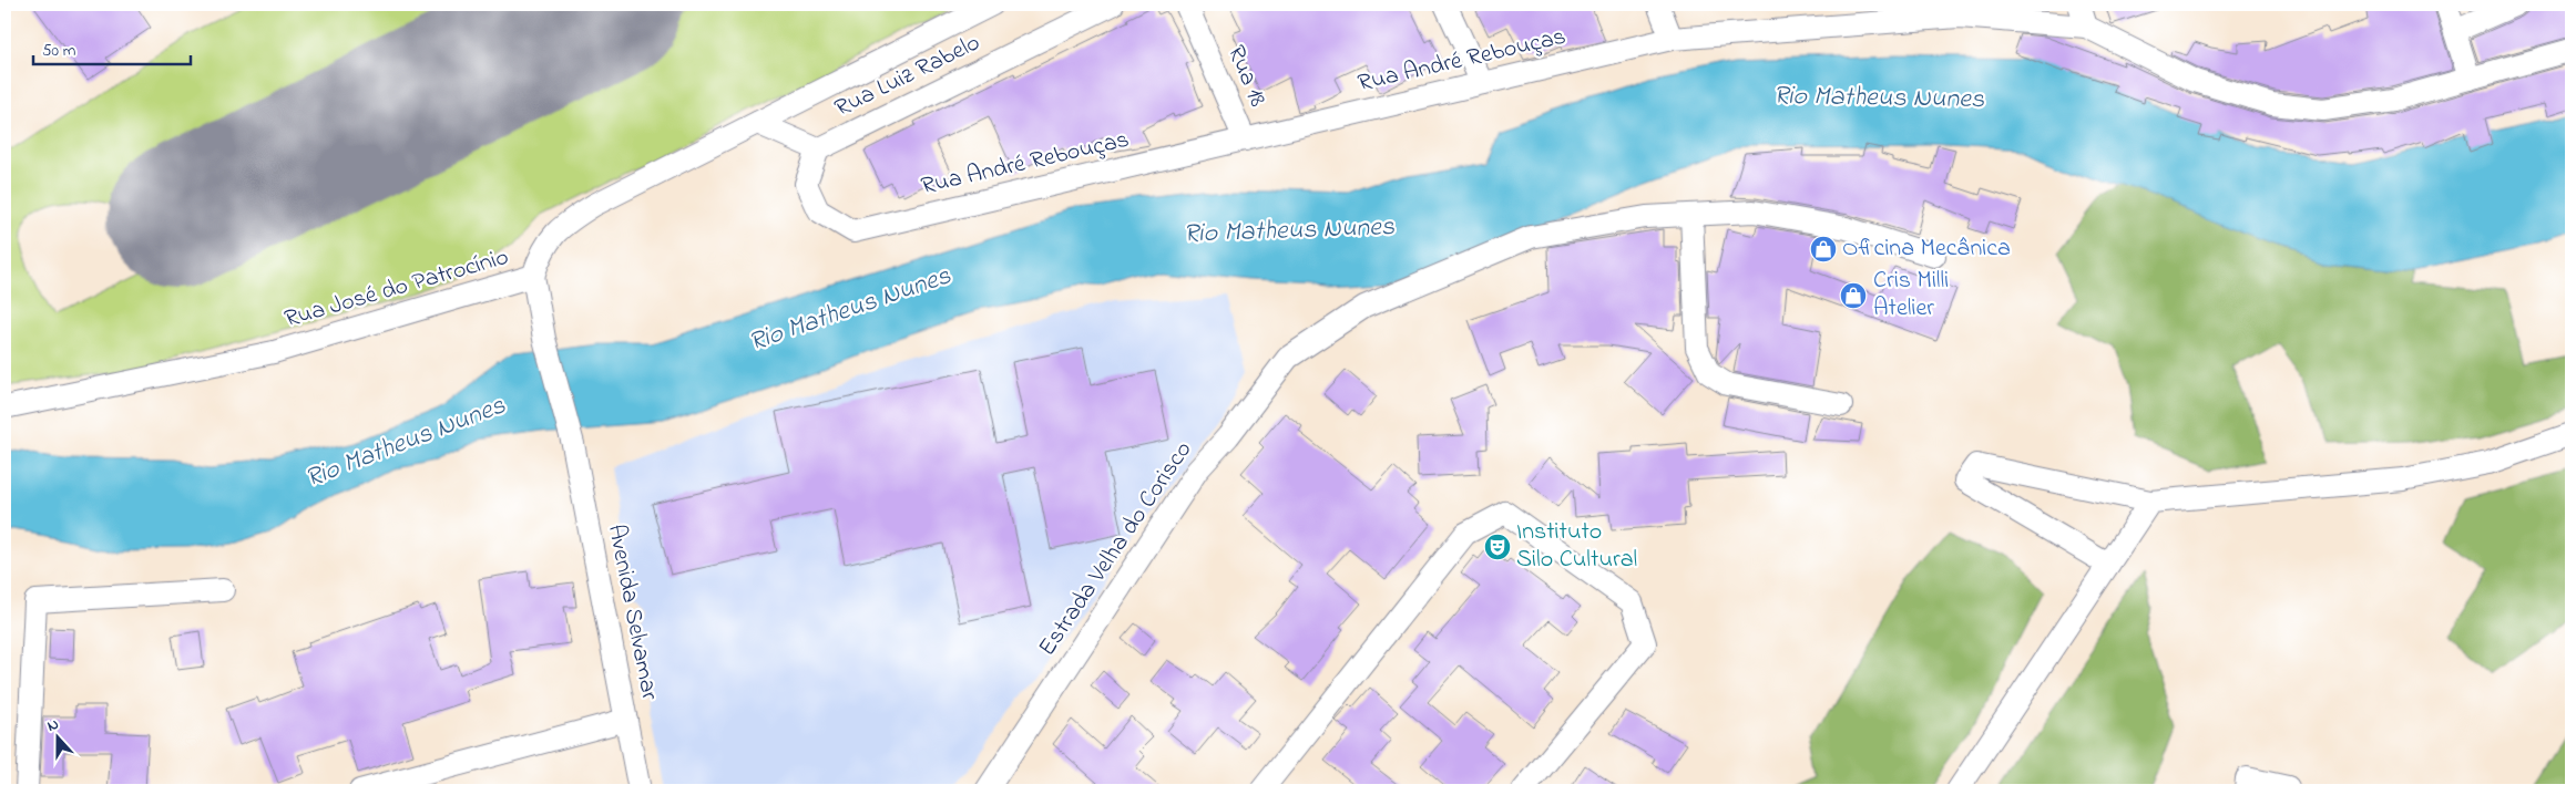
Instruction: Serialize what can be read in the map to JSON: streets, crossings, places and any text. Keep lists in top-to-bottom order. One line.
{"streets":{"street":["Rua André Rebouças","Rua Luiz Rabelo","Rua 18","Rua José do Patrocínio","Estrada Velha do Corisco","Avenida Selvamar"]},"crossings":[["Rua André Rebouças","Rua Luiz Rabelo"],["Rua André Rebouças","Rua 18"],["Rua José do Patrocínio","Avenida Selvamar"]],"water":["Rio Matheus Nunes"],"places":{"shop":["Oficina Mecânica","Cris Milli Atelier"],"theatre":["Instituto Silo Cultural"]},"scale_bar":"50 m","north":"top"}
